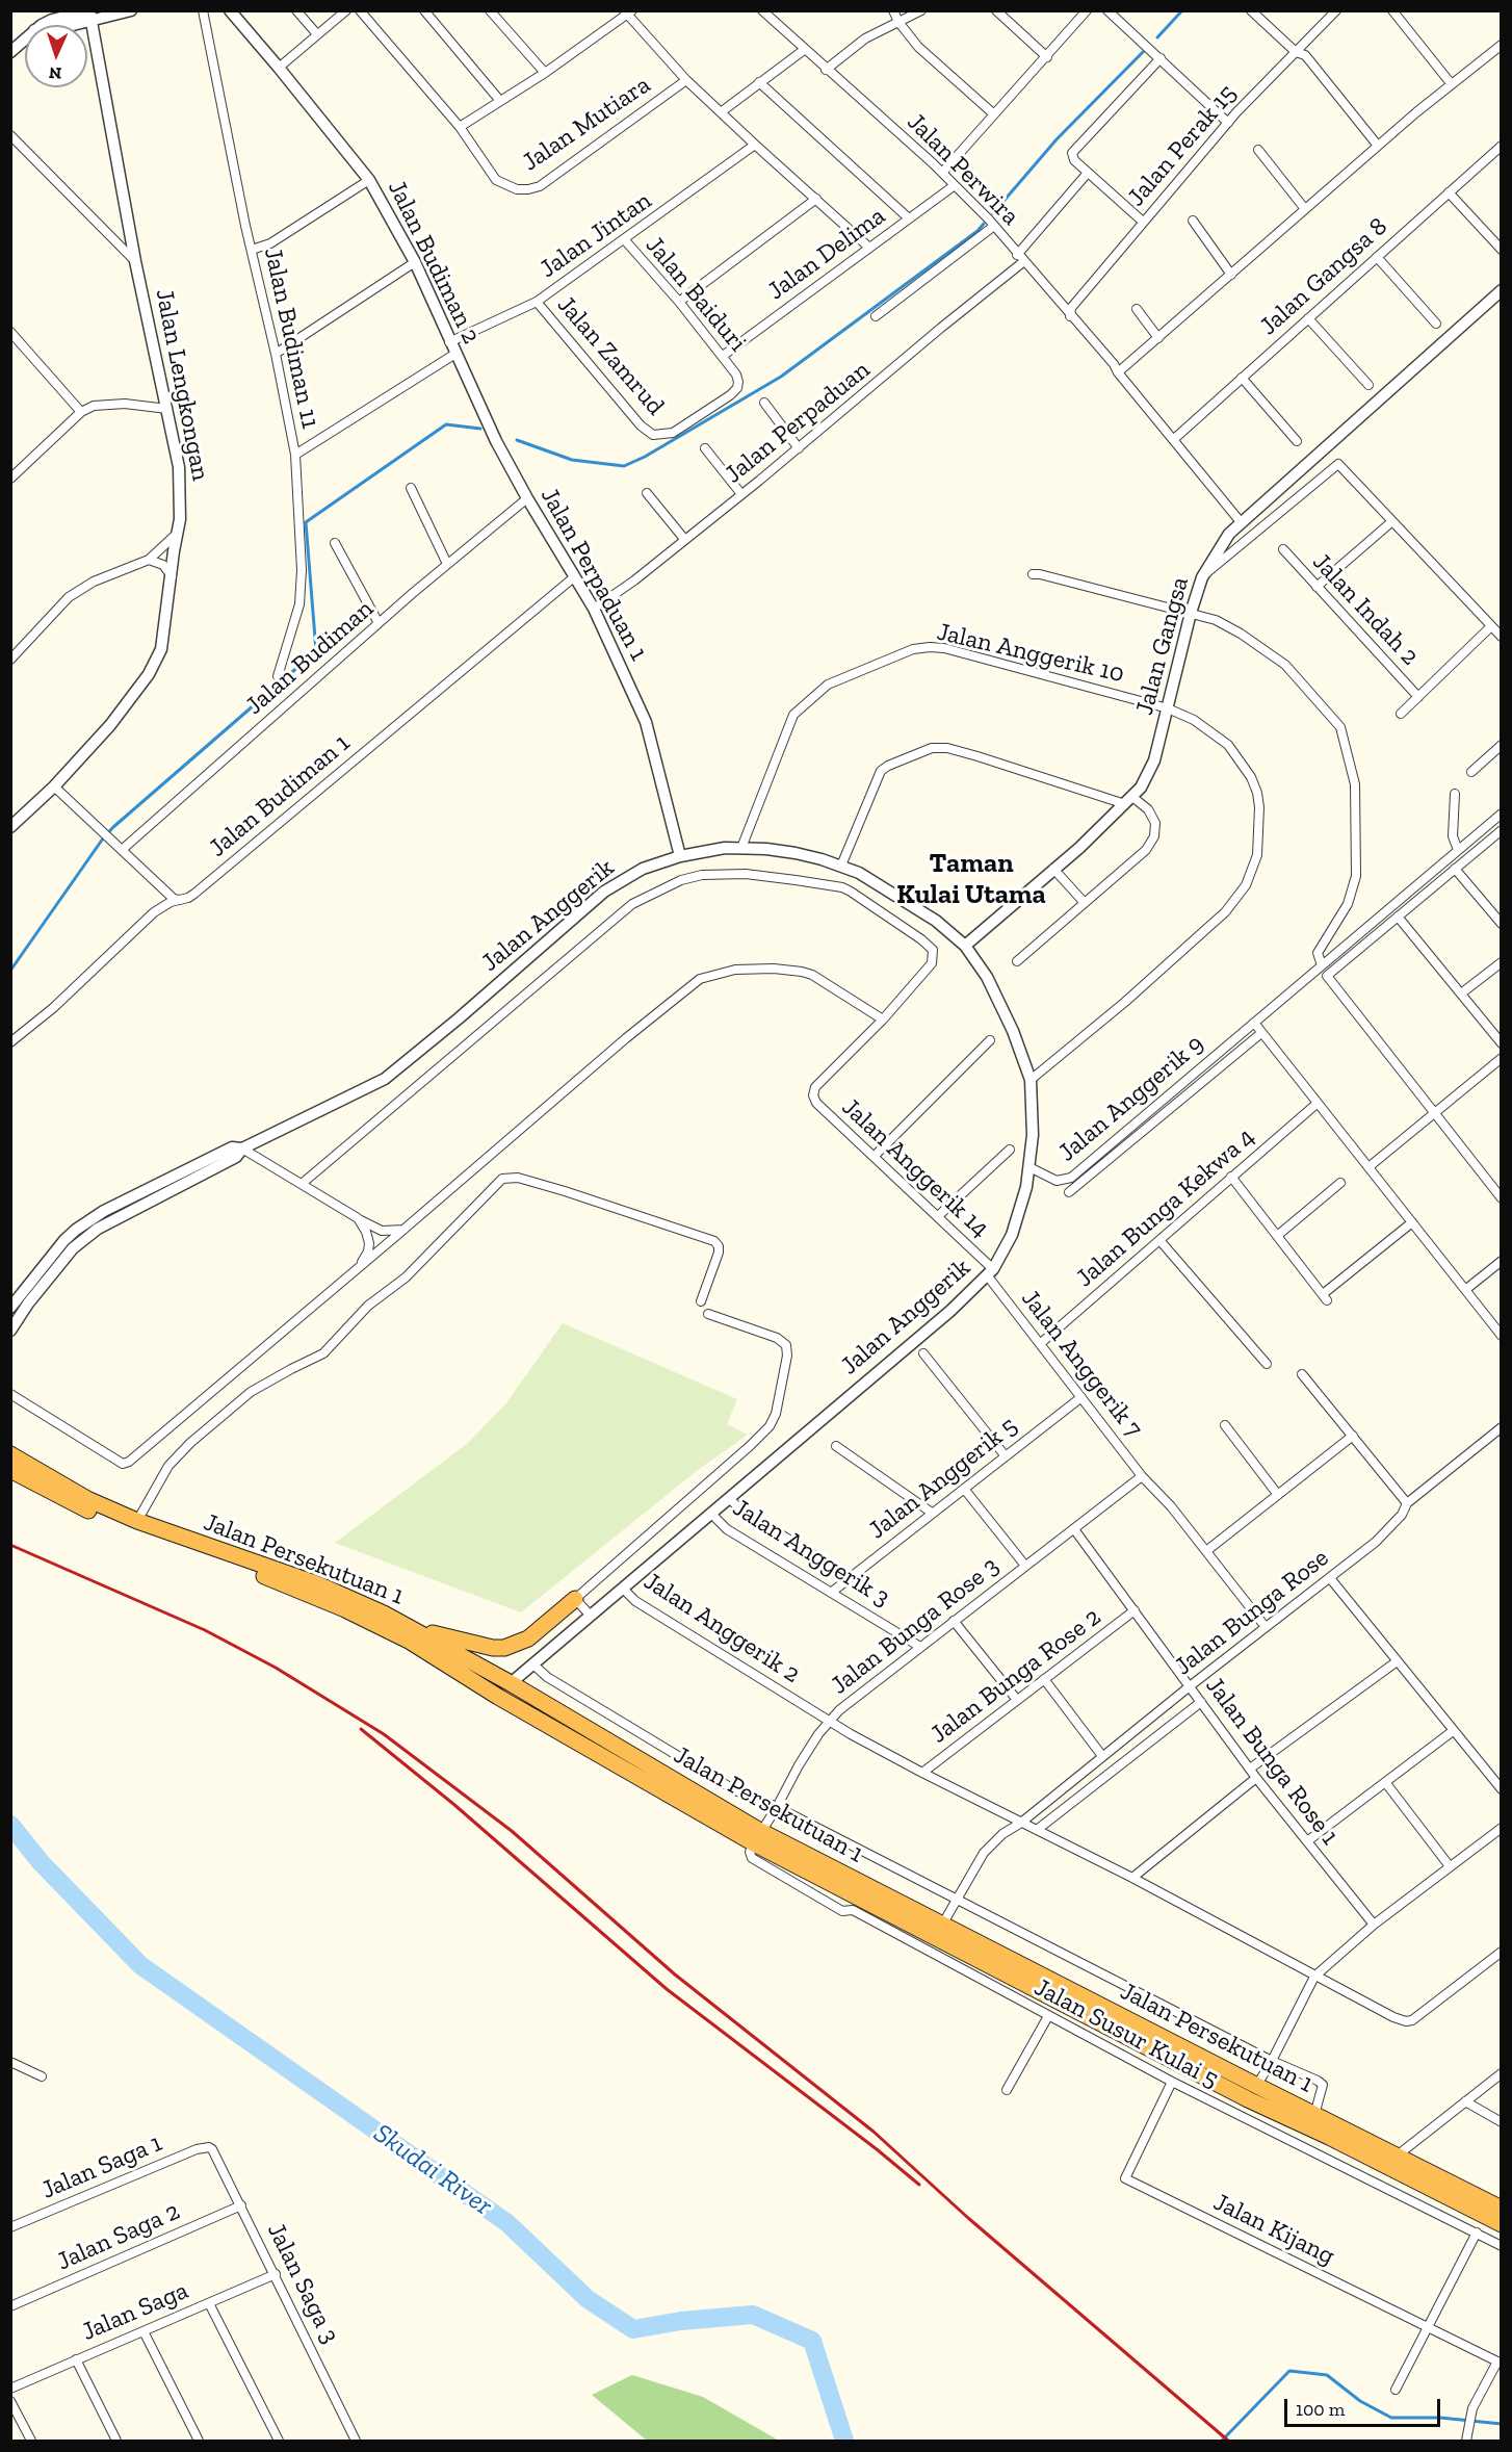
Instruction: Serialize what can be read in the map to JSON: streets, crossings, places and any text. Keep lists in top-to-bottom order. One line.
{"streets":{"highway":["Jalan Persekutuan 1"],"street":["Jalan Mutiara","Jalan Perak 15","Jalan Perwira","Jalan Jintan","Jalan Delima","Jalan Budiman 2","Jalan Gangsa 8","Jalan Baiduri","Jalan Budiman 11","Jalan Zamrud","Jalan Lengkongan","Jalan Perpaduan","Jalan Perpaduan 1","Jalan Indah 2","Jalan Gangsa","Jalan Anggerik 10","Jalan Budiman","Jalan Budiman 1","Jalan Anggerik","Jalan Anggerik 9","Jalan Anggerik 14","Jalan Bunga Kekwa 4","Jalan Anggerik 7","Jalan Anggerik 5","Jalan Anggerik 3","Jalan Bunga Rose","Jalan Bunga Rose 3","Jalan Anggerik 2","Jalan Bunga Rose 2","Jalan Bunga Rose 1","Jalan Susur Kulai 5","Jalan Saga 1","Jalan Kijang","Jalan Saga 2","Jalan Saga 3","Jalan Saga"]},"crossings":[["Jalan Perak 15","Jalan Perwira"],["Jalan Perwira","Jalan Delima"],["Jalan Perwira","Jalan Gangsa 8"],["Jalan Perwira","Jalan Perpaduan"],["Jalan Perwira","Jalan Gangsa"],["Jalan Jintan","Jalan Budiman 2"],["Jalan Jintan","Jalan Baiduri"],["Jalan Jintan","Jalan Zamrud"],["Jalan Delima","Jalan Baiduri"],["Jalan Budiman 2","Jalan Perpaduan 1"],["Jalan Baiduri","Jalan Zamrud"],["Jalan Perpaduan","Jalan Perpaduan 1"],["Jalan Perpaduan 1","Jalan Budiman"],["Jalan Perpaduan 1","Jalan Budiman 1"],["Jalan Perpaduan 1","Jalan Anggerik"],["Jalan Gangsa","Jalan Anggerik 10"],["Jalan Gangsa","Jalan Anggerik"],["Jalan Anggerik 10","Jalan Anggerik"],["Jalan Anggerik","Jalan Anggerik 9"],["Jalan Anggerik","Jalan Anggerik 14"],["Jalan Anggerik","Jalan Anggerik 7"],["Jalan Anggerik","Jalan Anggerik 3"],["Jalan Anggerik","Jalan Persekutuan 1"],["Jalan Anggerik","Jalan Anggerik 2"],["Jalan Anggerik 14","Jalan Anggerik 7"],["Jalan Bunga Kekwa 4","Jalan Anggerik 7"],["Jalan Anggerik 7","Jalan Anggerik 5"],["Jalan Anggerik 7","Jalan Bunga Rose"],["Jalan Anggerik 7","Jalan Bunga Rose 3"],["Jalan Anggerik 5","Jalan Anggerik 3"],["Jalan Anggerik 3","Jalan Bunga Rose 3"],["Jalan Persekutuan 1","Jalan Bunga Rose"],["Jalan Persekutuan 1","Jalan Bunga Rose 3"],["Jalan Persekutuan 1","Jalan Susur Kulai 5"],["Jalan Bunga Rose","Jalan Bunga Rose 1"],["Jalan Bunga Rose 3","Jalan Anggerik 2"],["Jalan Bunga Rose 3","Jalan Bunga Rose 1"],["Jalan Bunga Rose 3","Jalan Susur Kulai 5"],["Jalan Bunga Rose 2","Jalan Bunga Rose 1"],["Jalan Susur Kulai 5","Jalan Kijang"],["Jalan Saga 1","Jalan Saga 3"],["Jalan Saga 2","Jalan Saga 3"],["Jalan Saga 3","Jalan Saga"]],"districts":["Taman Kulai Utama"],"water":["Skudai River"],"scale_bar":"100 m","north":"bottom"}
